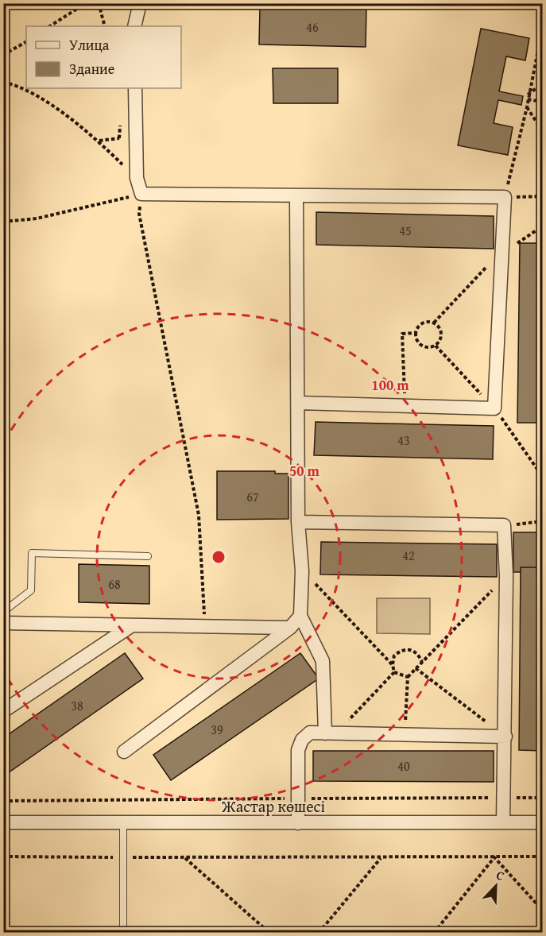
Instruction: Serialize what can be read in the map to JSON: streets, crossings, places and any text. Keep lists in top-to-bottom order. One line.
{"streets":{"street":["Жастар көшесі"]},"house_numbers":["46","45","43","67","42","68","38","39","40"],"legend":["Улица","Здание"],"north":"top right","rings":["100 m","50 m"]}
